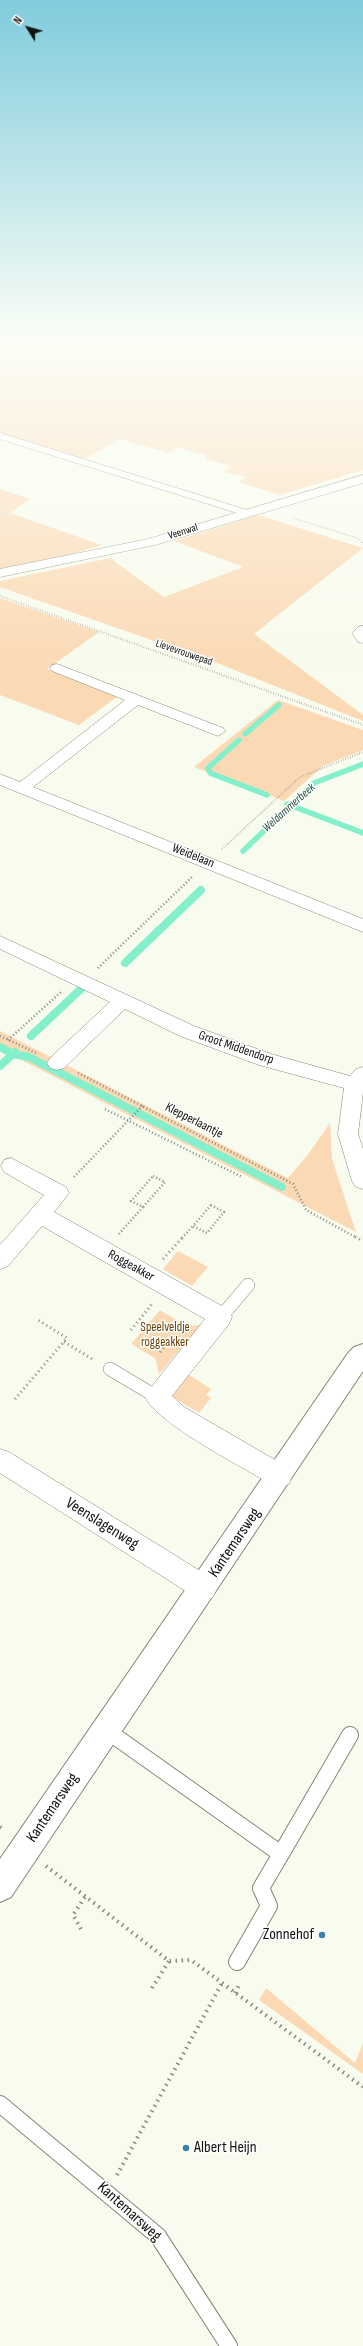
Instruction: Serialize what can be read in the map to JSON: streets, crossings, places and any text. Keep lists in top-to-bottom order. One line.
{"streets":{"street":["Veenwal","Weidelaan","Groot Middendorp","Roggeakker","Veenslagenweg","Kantemarsweg"],"path":["Lievevrouwepad","Klepperlaantje"]},"crossings":[["Veenslagenweg","Kantemarsweg"]],"water":["Weldammerbeek"],"parks":["Speelveldje roggeakker"],"places":["Zonnehof","Albert Heijn"],"north":"top left"}
